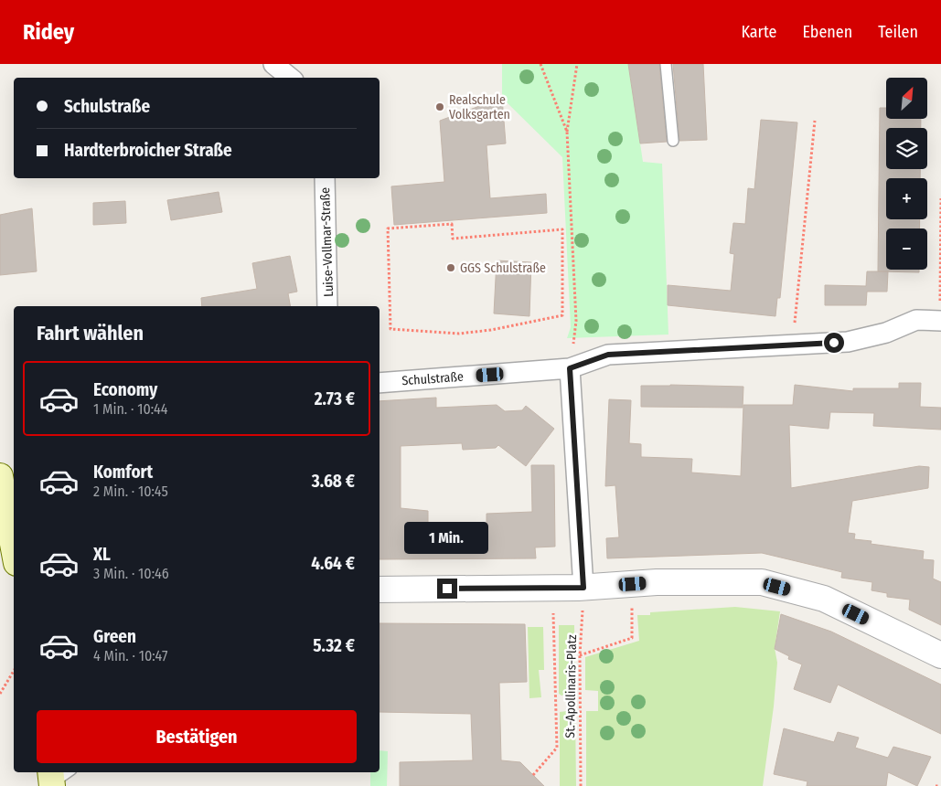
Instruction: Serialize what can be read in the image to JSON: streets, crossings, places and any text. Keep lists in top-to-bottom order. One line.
{"streets":{"street":["Luise-Vollmar-Straße","Schulstraße"],"path":["St.-Apollinaris-Platz"]},"places":["Realschule Volksgarten","GGS Schulstraße"],"north":"top right","page":{"header":"Ridey","nav":["Karte","Ebenen","Teilen"],"map_buttons":["+","−"],"banner":["Schulstraße","Hardterbroicher Straße"],"heading":"Fahrt wählen","list":[{"name":"Economy","note":"1 Min. · 10:44","value":"2.73 €"},{"name":"Komfort","note":"2 Min. · 10:45","value":"3.68 €"},{"name":"XL","note":"3 Min. · 10:46","value":"4.64 €"},{"name":"Green","note":"4 Min. · 10:47","value":"5.32 €"}],"bubble":"1 Min.","buttons":"Bestätigen"}}
